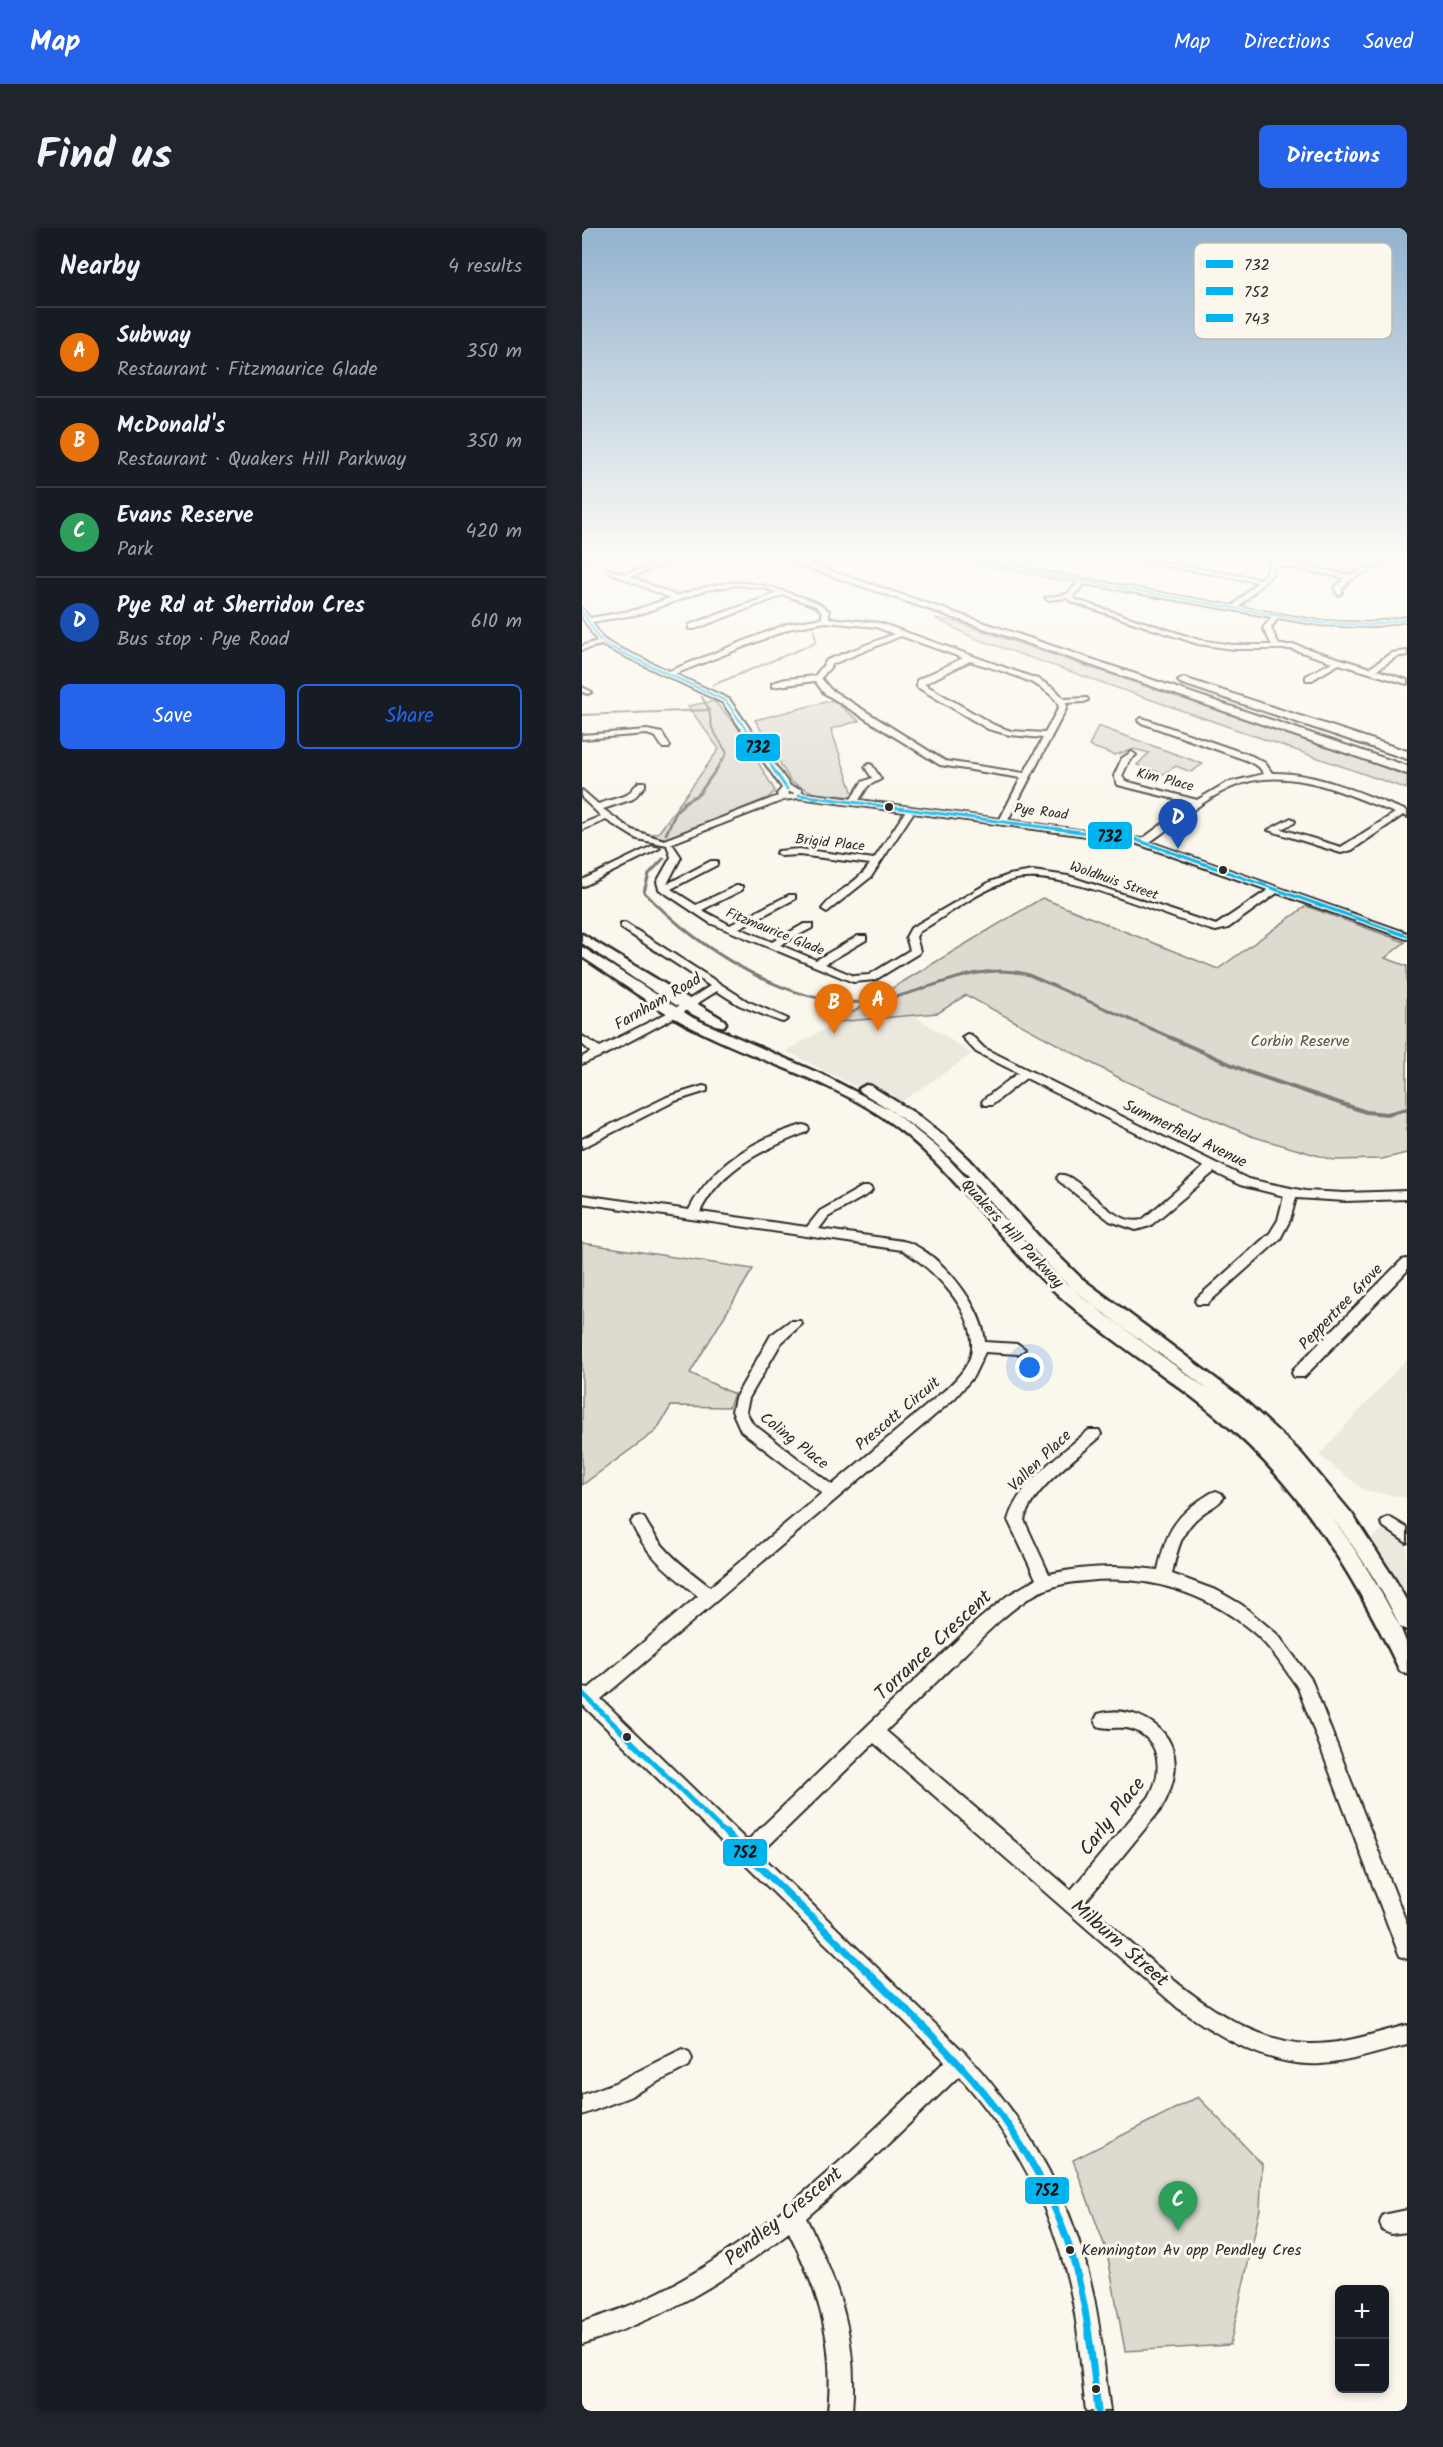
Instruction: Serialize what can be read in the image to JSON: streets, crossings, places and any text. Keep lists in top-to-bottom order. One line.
{"streets":{"main road":["Quakers Hill Parkway"],"street":["Kim Place","Pye Road","Brigid Place","Woldhuis Street","Fitzmaurice Glade","Farnham Road","Summerfield Avenue","Peppertree Grove","Prescott Circuit","Coling Place","Vallen Place","Torrance Crescent","Carly Place","Milburn Street","Pendley Crescent"]},"crossings":[["Pye Road","Woldhuis Street"],["Woldhuis Street","Fitzmaurice Glade"],["Farnham Road","Quakers Hill Parkway"],["Prescott Circuit","Coling Place"],["Vallen Place","Torrance Crescent"],["Torrance Crescent","Milburn Street"],["Carly Place","Milburn Street"]],"parks":["Corbin Reserve"],"places":["Kennington Av opp Pendley Cres"],"lines":["transit line 732","transit line 752"],"legend":["732","752","743"],"page":{"header":"Map","nav":["Map","Directions","Saved"],"title":"Find us","buttons":["Directions",["Save","Share"]],"heading":["Nearby","4 results"],"list":[{"mark":"A","name":"Subway","note":"Restaurant · Fitzmaurice Glade","value":"350 m"},{"mark":"B","name":"McDonald's","note":"Restaurant · Quakers Hill Parkway","value":"350 m"},{"mark":"C","name":"Evans Reserve","note":"Park","value":"420 m"},{"mark":"D","name":"Pye Rd at Sherridon Cres","note":"Bus stop · Pye Road","value":"610 m"}],"pins":["D","A","B","C"],"map_buttons":["+","−"]}}
